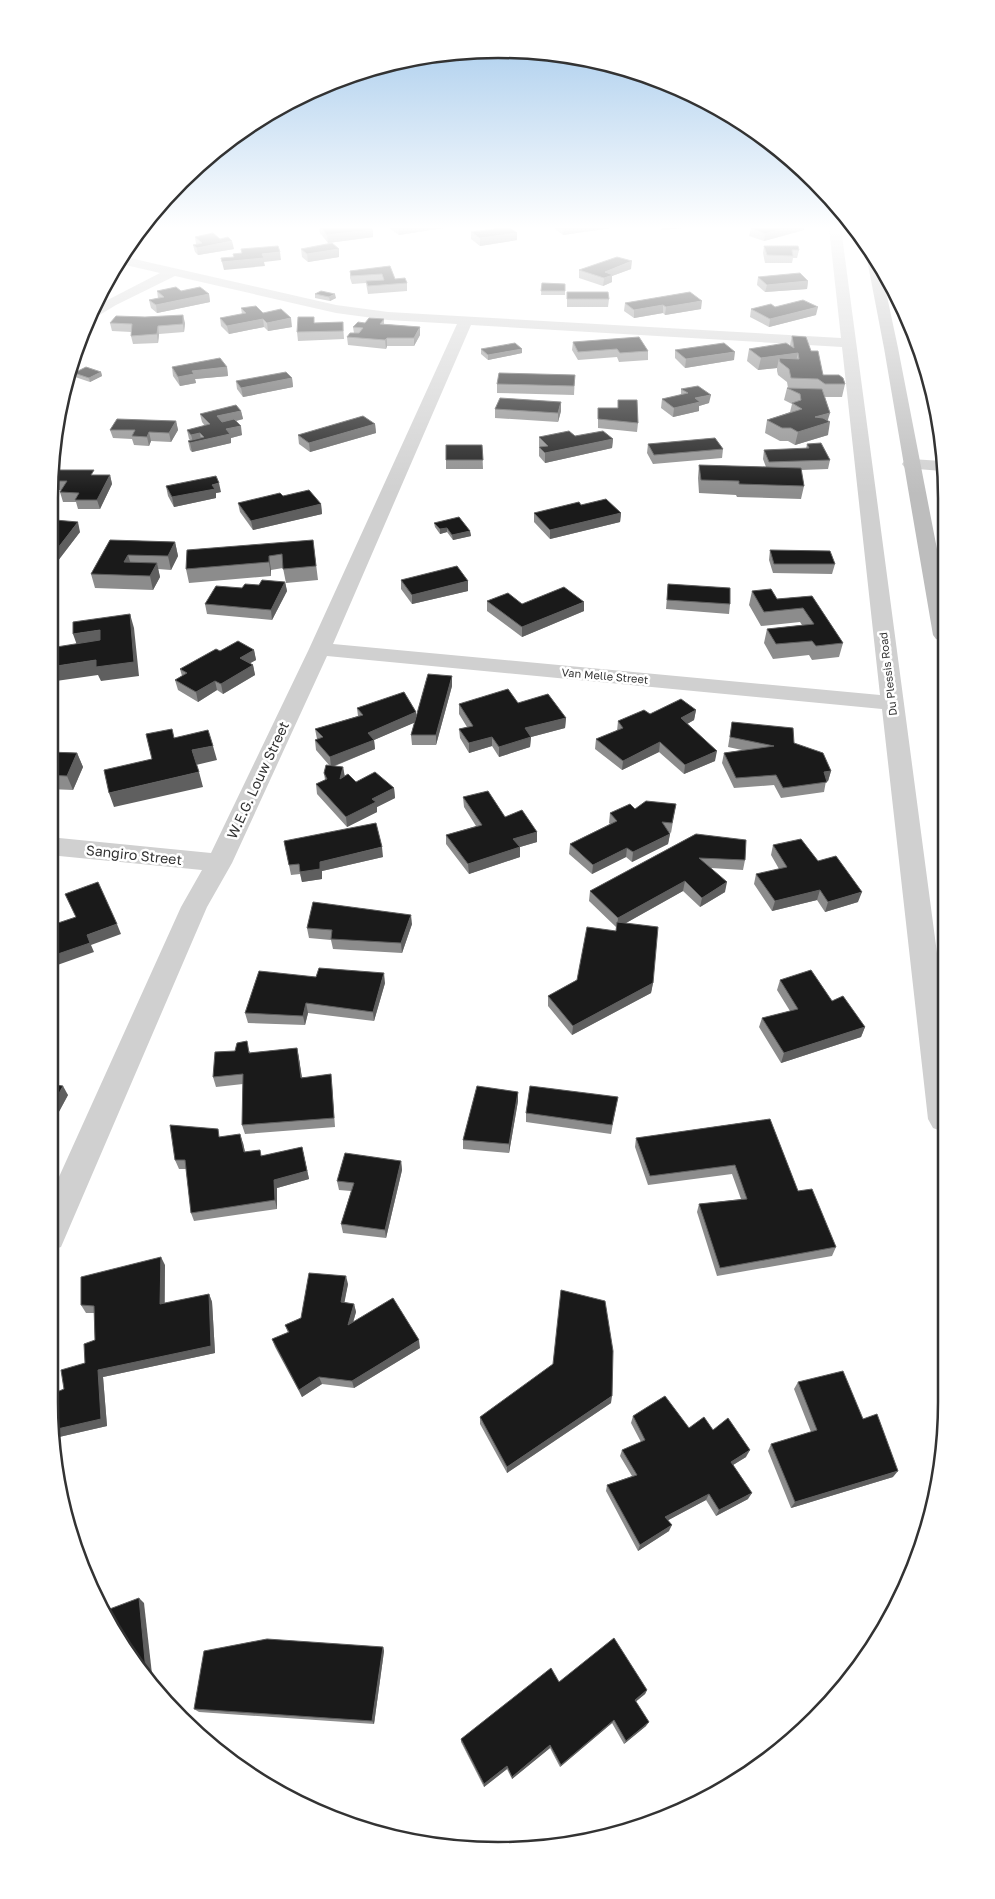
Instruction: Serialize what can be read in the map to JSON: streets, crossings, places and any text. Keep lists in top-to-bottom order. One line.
{"streets":{"street":["Du Plessis Road","Van Melle Street","W.E.G. Louw Street","Sangiro Street"]},"crossings":[["Du Plessis Road","Van Melle Street"],["Van Melle Street","W.E.G. Louw Street"],["W.E.G. Louw Street","Sangiro Street"]]}
